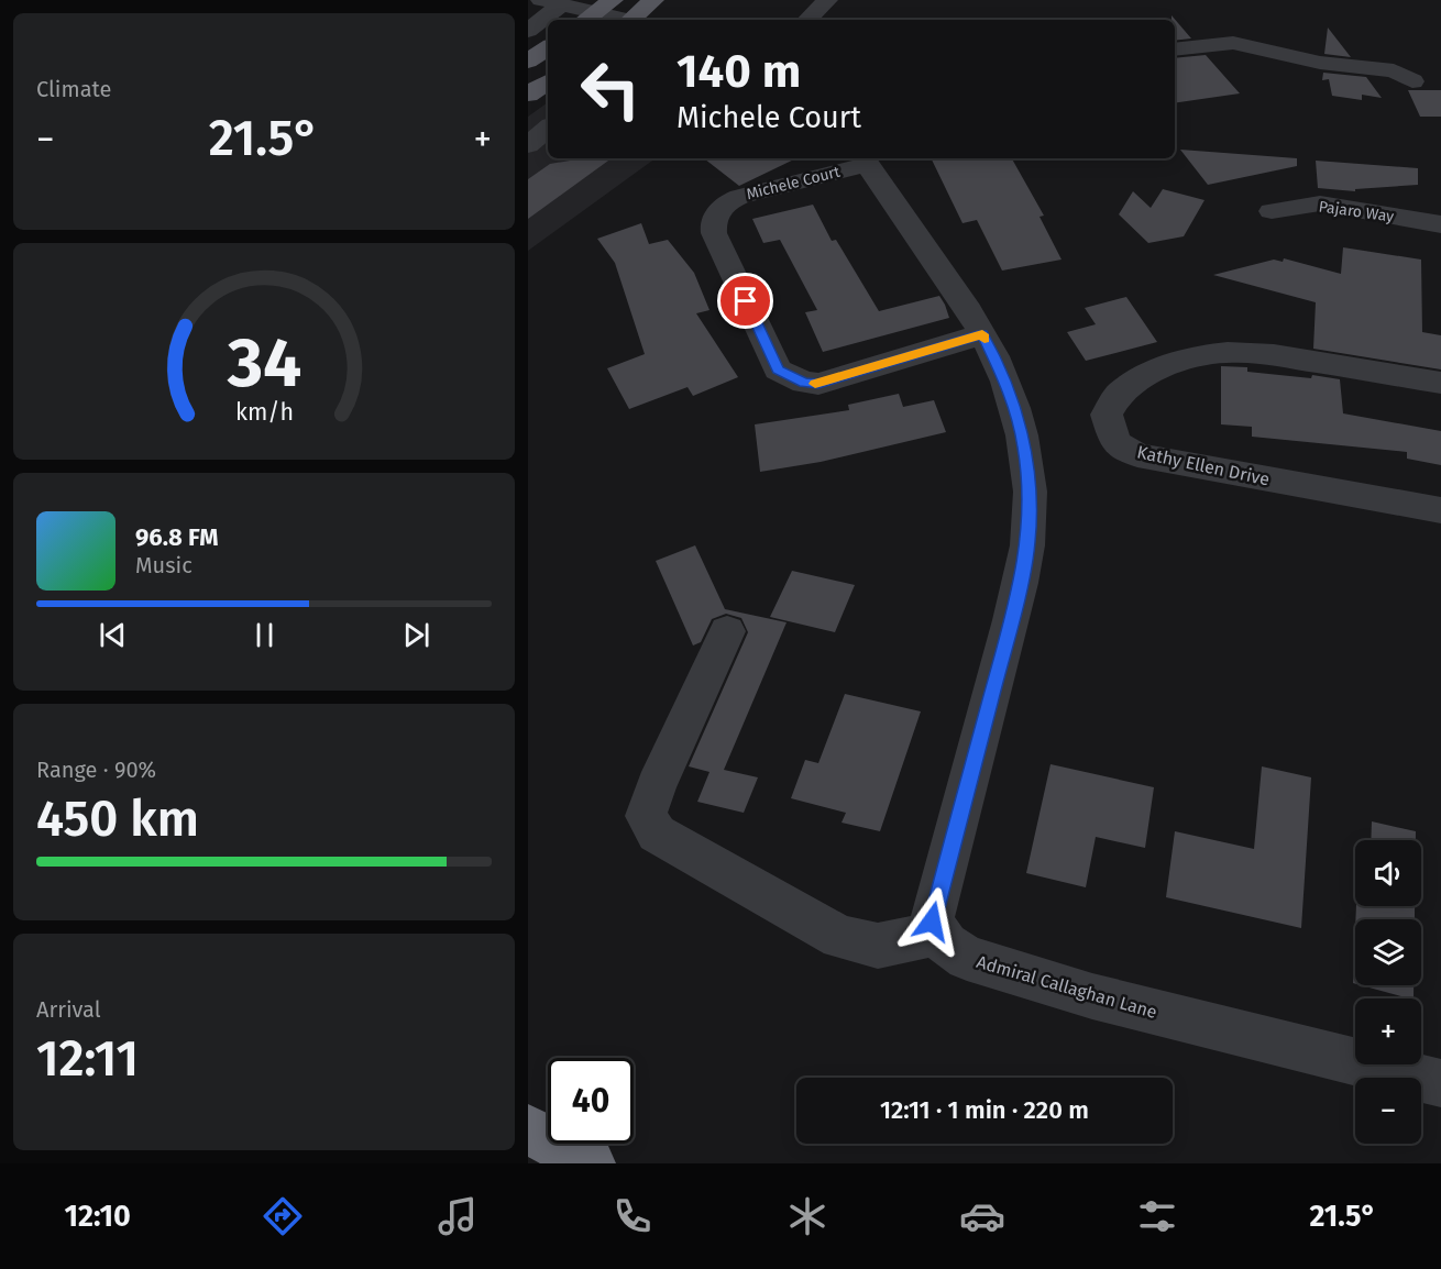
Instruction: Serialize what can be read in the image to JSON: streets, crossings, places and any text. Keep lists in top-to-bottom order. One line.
{"streets":{"street":["Michele Court","Pajaro Way","Kathy Ellen Drive","Admiral Callaghan Lane"]},"page":{"tile":["Climate",["Range · 90%","450 km"],["Arrival","12:11"]],"turn":["140 m","Michele Court"],"heat":["−","21.5°","+"],"song":["96.8 FM","Music"],"map_buttons":["+","−"],"limit":"40","trip":"12:11 · 1 min · 220 m","tabs":["12:10","21.5°"],"gauge":["34","km/h"]}}
